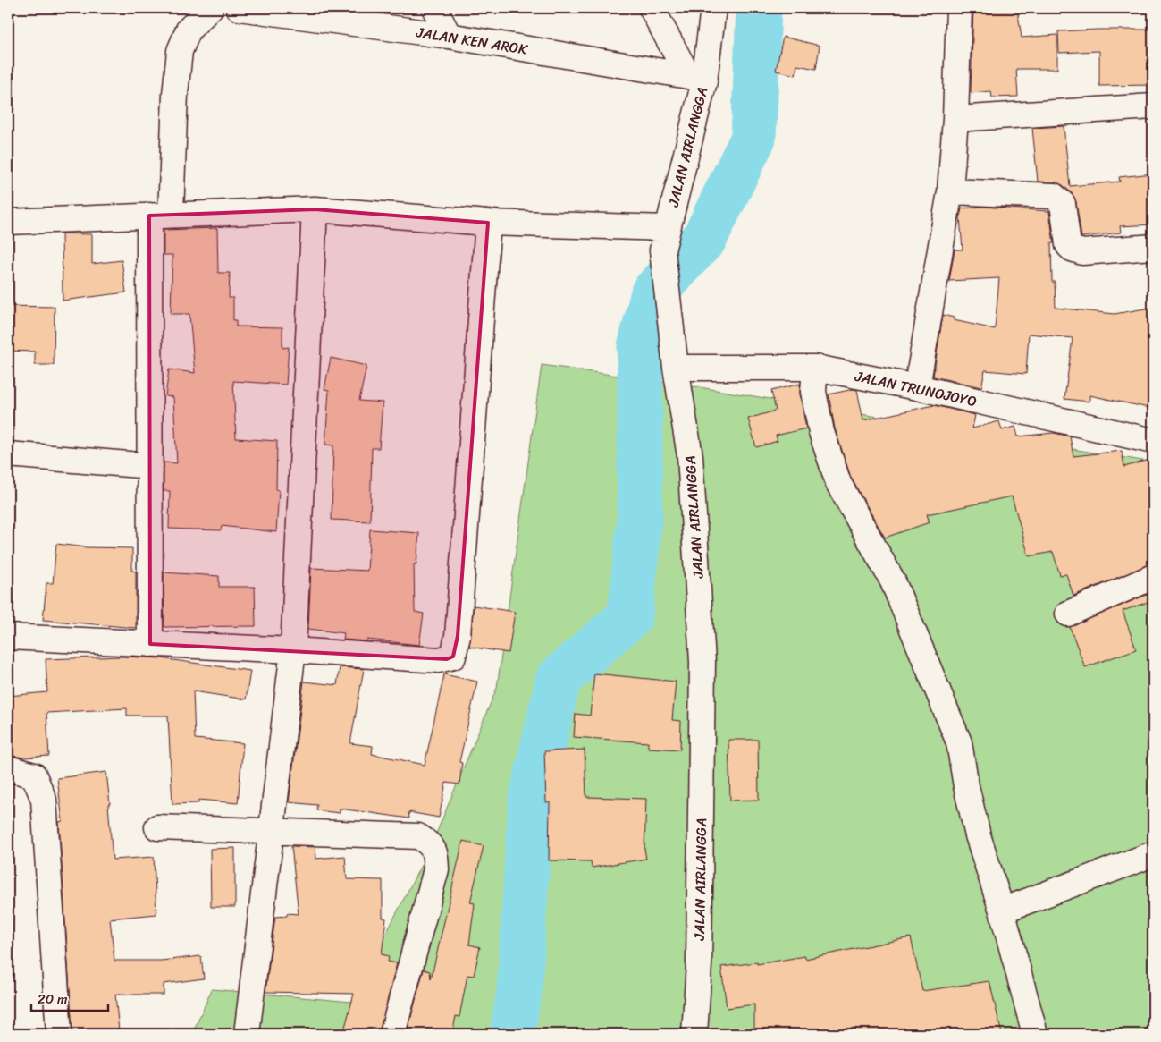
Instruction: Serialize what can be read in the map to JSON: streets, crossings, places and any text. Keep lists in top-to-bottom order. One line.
{"streets":{"street":["JALAN KEN AROK","JALAN AIRLANGGA","JALAN TRUNOJOYO"]},"crossings":[["JALAN KEN AROK","JALAN AIRLANGGA"],["JALAN AIRLANGGA","JALAN TRUNOJOYO"]],"scale_bar":"20 m"}
